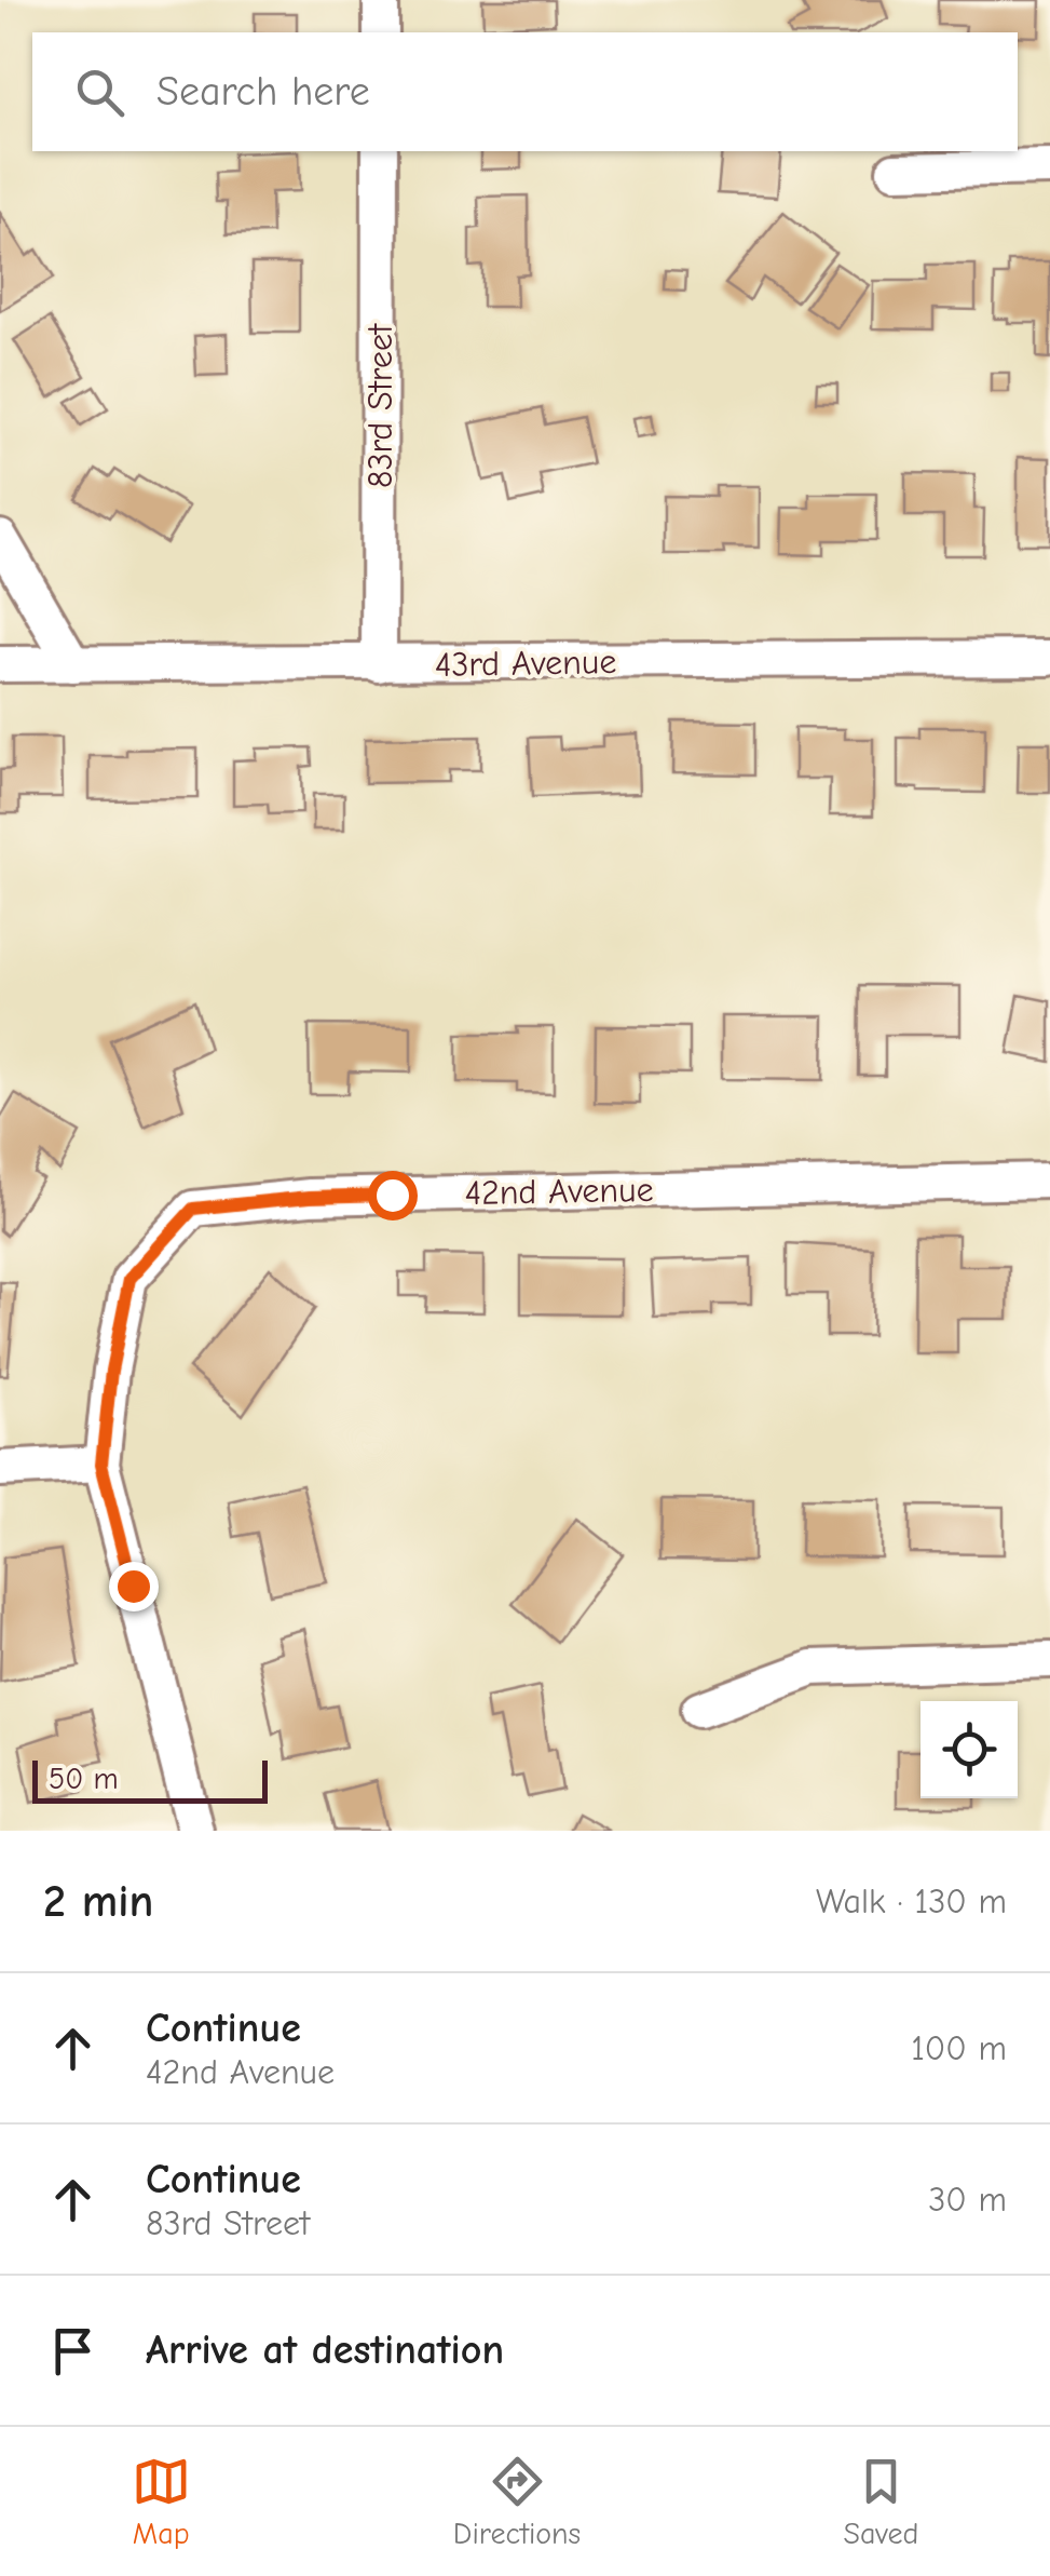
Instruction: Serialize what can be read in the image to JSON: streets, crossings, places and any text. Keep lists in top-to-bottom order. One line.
{"streets":{"street":["83rd Street","43rd Avenue","42nd Avenue"]},"crossings":[["83rd Street","43rd Avenue"]],"scale_bar":"50 m","page":{"search":"Search here","scale":"50 m","heading":["2 min","Walk · 130 m"],"list":[["Continue","42nd Avenue","100 m"],["Continue","83rd Street","30 m"],"Arrive at destination"],"nav":["Map","Directions","Saved"]}}
